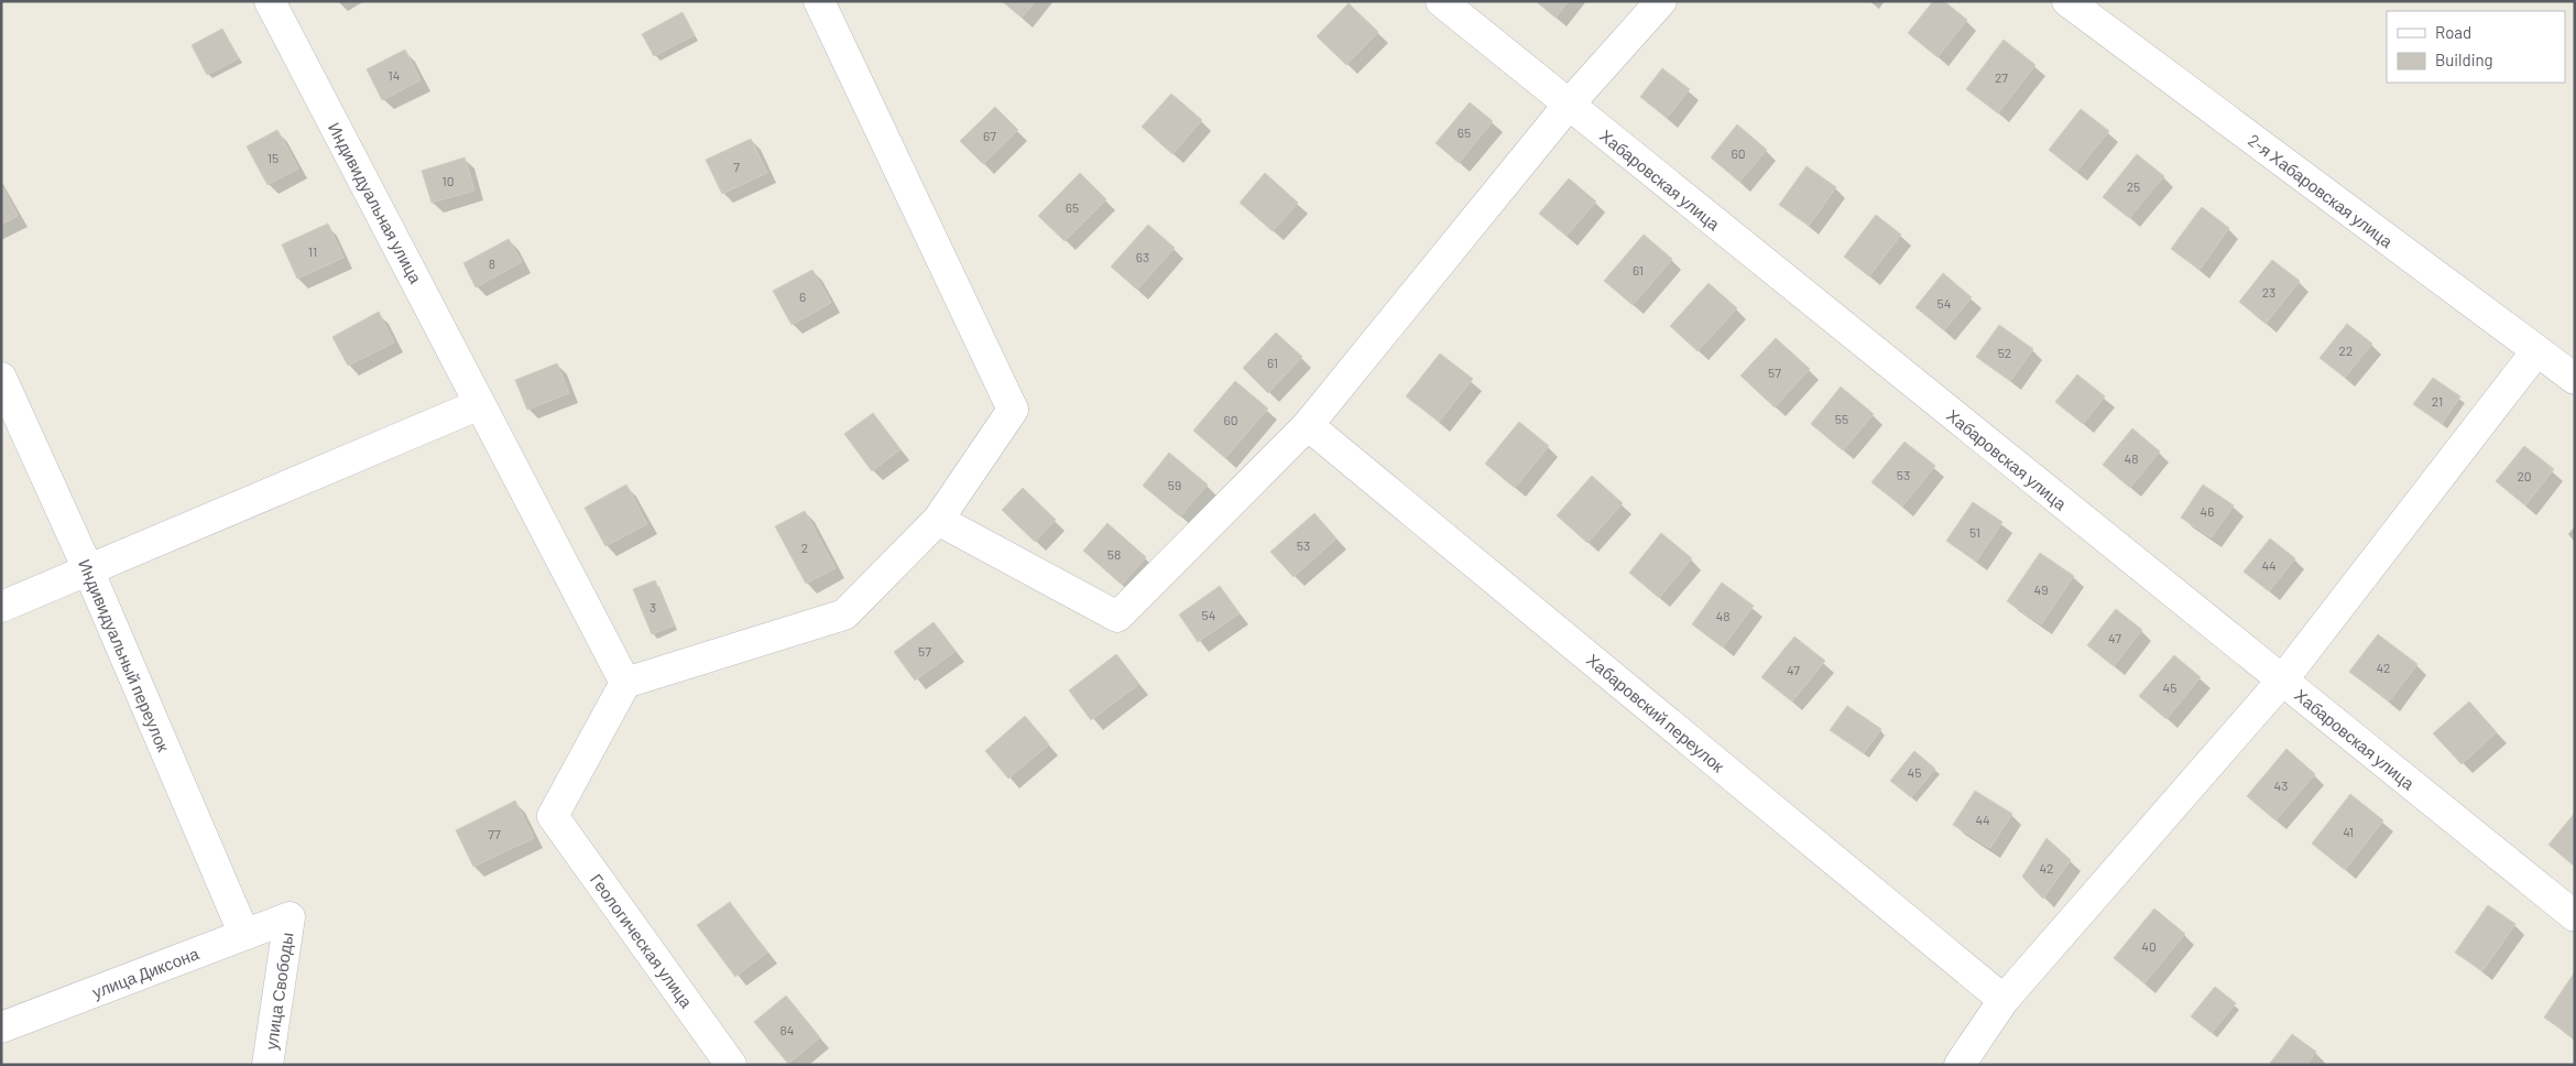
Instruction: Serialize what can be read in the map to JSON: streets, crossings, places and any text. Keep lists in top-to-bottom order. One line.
{"streets":{"street":["Хабаровская улица","2-я Хабаровская улица","Индивидуальная улица","Индивидуальный переулок","Хабаровский переулок","Геологическая улица","улица Диксона","улица Свободы"]},"crossings":[["Индивидуальная улица","Геологическая улица"],["Индивидуальный переулок","улица Диксона"],["улица Диксона","улица Свободы"]],"house_numbers":["14","27","65","67","60","15","7","10","25","65","11","63","8","61","23","6","54","22","52","61","57","21","55","60","48","53","20","59","46","51","53","2","58","44","49","3","54","48","47","57","42","47","45","45","43","44","41","77","42","40","84"],"legend":["Road","Building"]}
